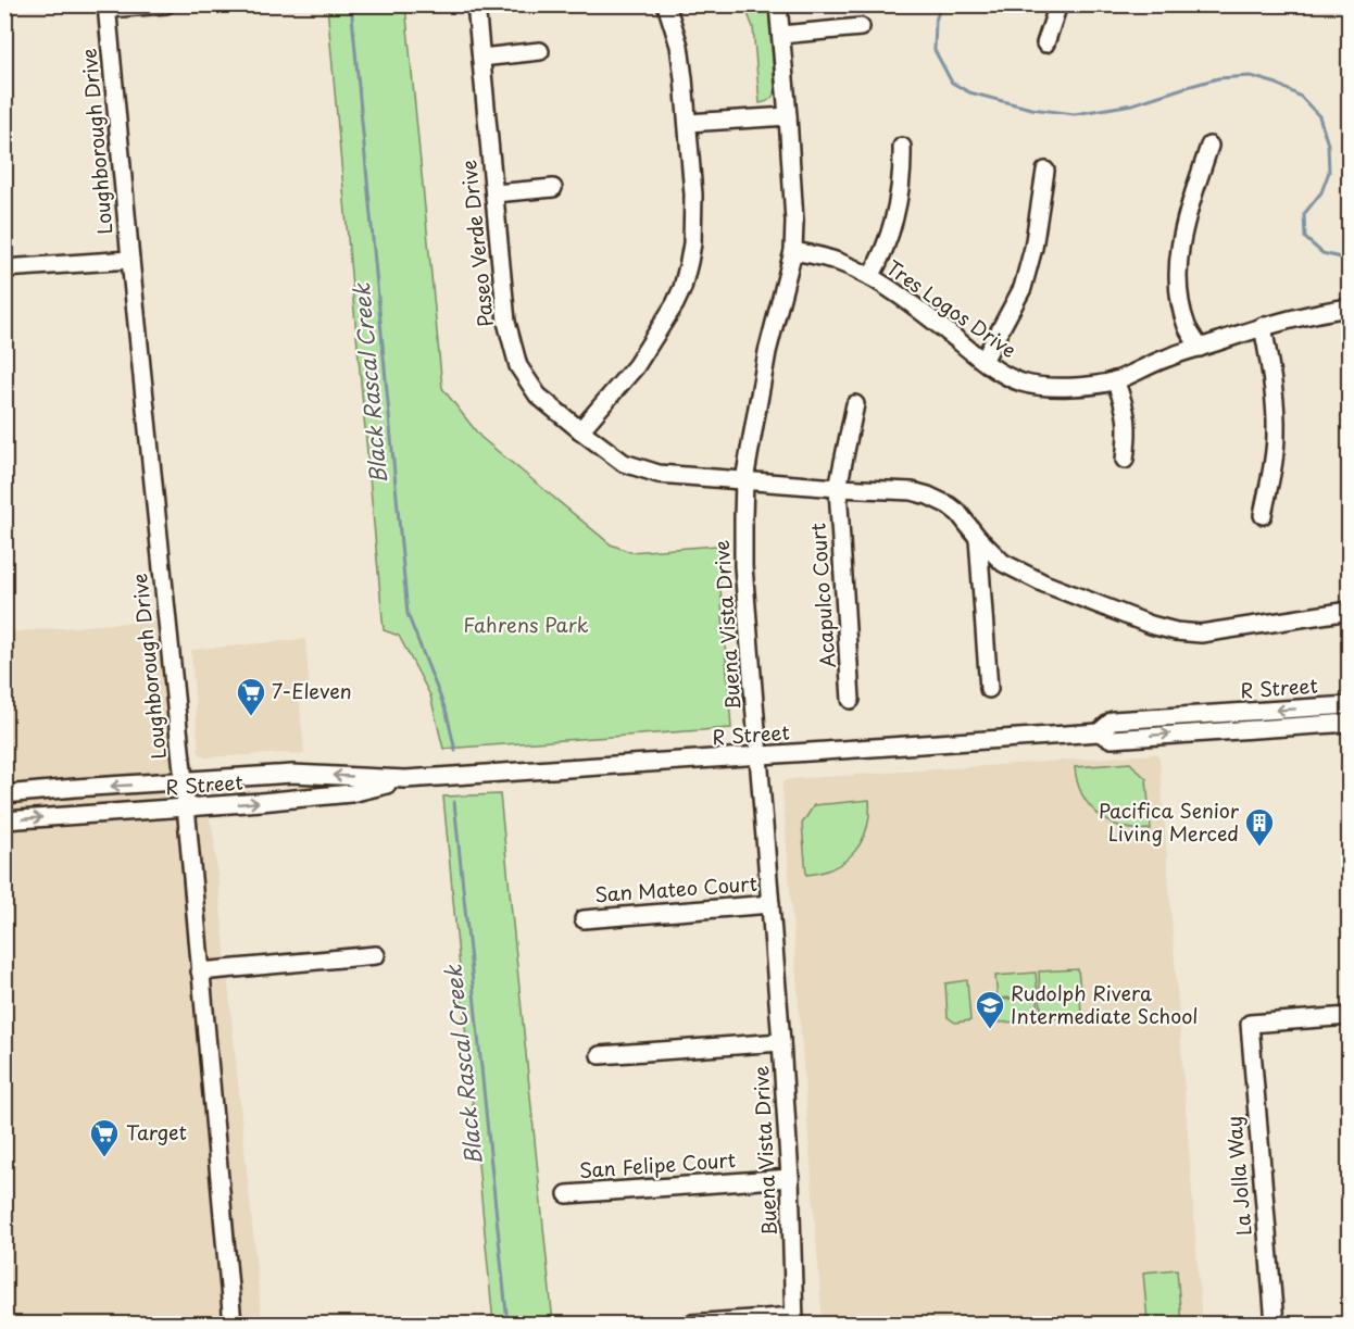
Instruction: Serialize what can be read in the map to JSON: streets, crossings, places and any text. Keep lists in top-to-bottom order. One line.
{"streets":{"street":["Loughborough Drive","Paseo Verde Drive","Tres Logos Drive","Acapulco Court","Buena Vista Drive","R Street","San Mateo Court","San Felipe Court","La Jolla Way"]},"crossings":[["Loughborough Drive","R Street"],["Paseo Verde Drive","Acapulco Court"],["Paseo Verde Drive","Buena Vista Drive"],["Tres Logos Drive","Buena Vista Drive"],["Buena Vista Drive","R Street"],["Buena Vista Drive","San Mateo Court"],["Buena Vista Drive","San Felipe Court"]],"water":["Black Rascal Creek"],"parks":["Fahrens Park"],"places":{"supermarket":["7-Eleven","Target"],"building":["Pacifica Senior Living Merced"],"school or university":["Rudolph Rivera Intermediate School"]}}
